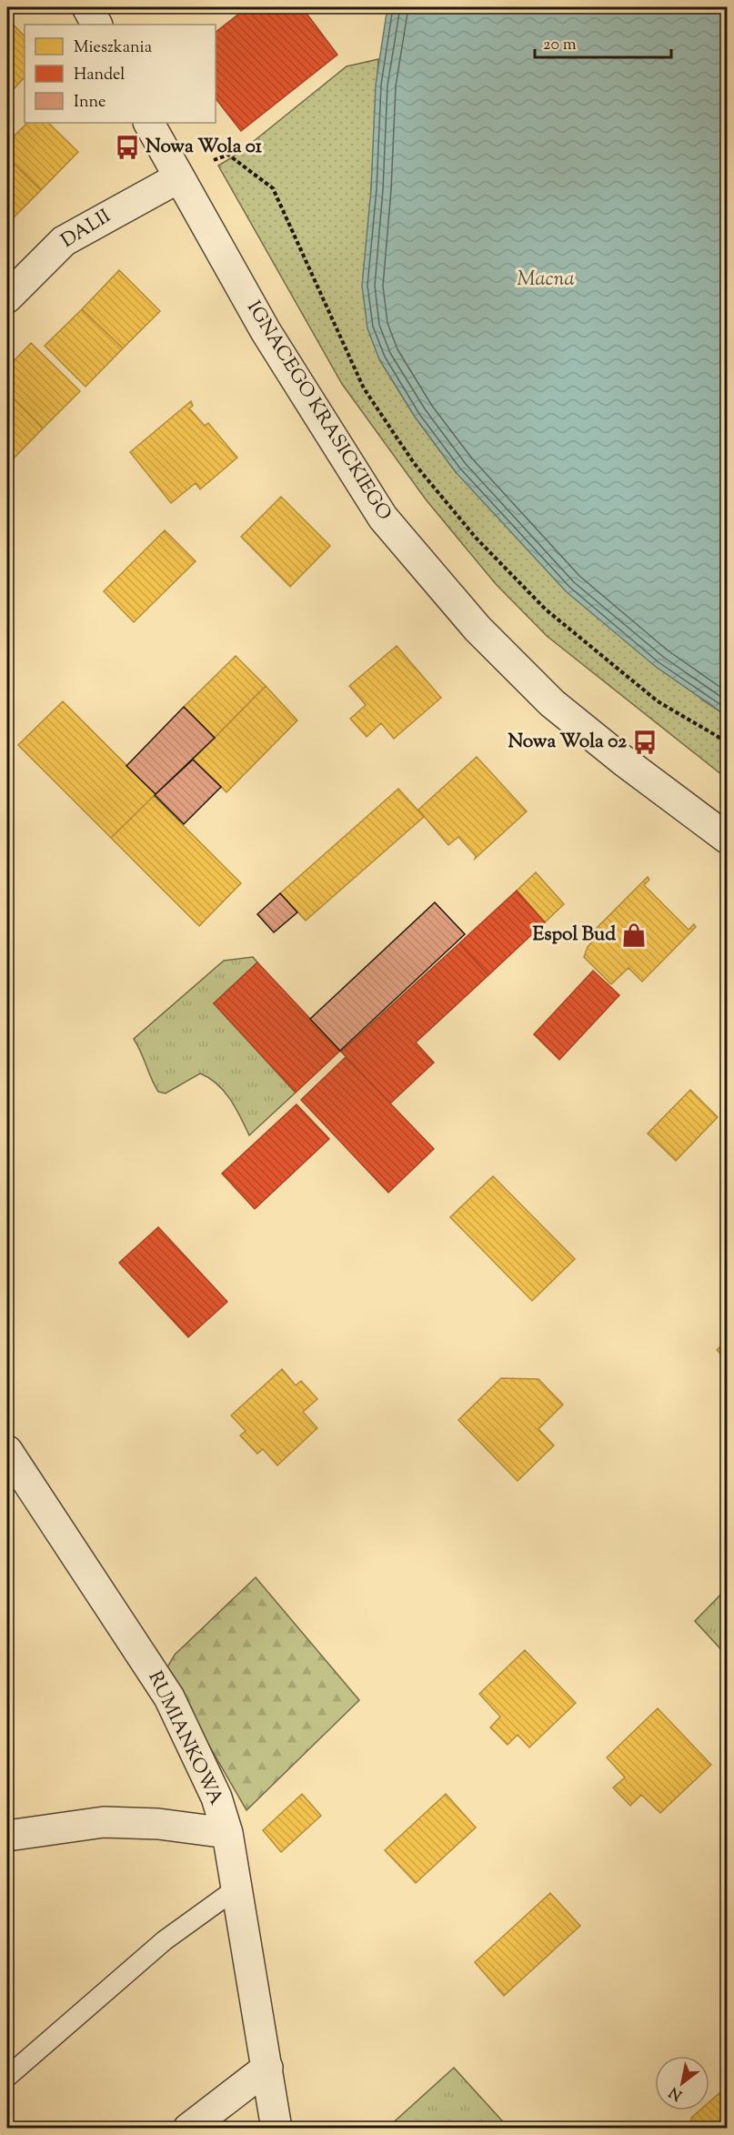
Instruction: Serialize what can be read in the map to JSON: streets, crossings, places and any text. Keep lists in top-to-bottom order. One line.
{"streets":{"street":["DALII","IGNACEGO KRASICKIEGO","RUMIANKOWA"]},"crossings":[["DALII","IGNACEGO KRASICKIEGO"]],"water":["Macna"],"places":{"bus stop":["Nowa Wola 01","Nowa Wola 02"],"shop":["Espol Bud"]},"legend":["Mieszkania","Handel","Inne"],"scale_bar":"20 m","north":"bottom left"}
